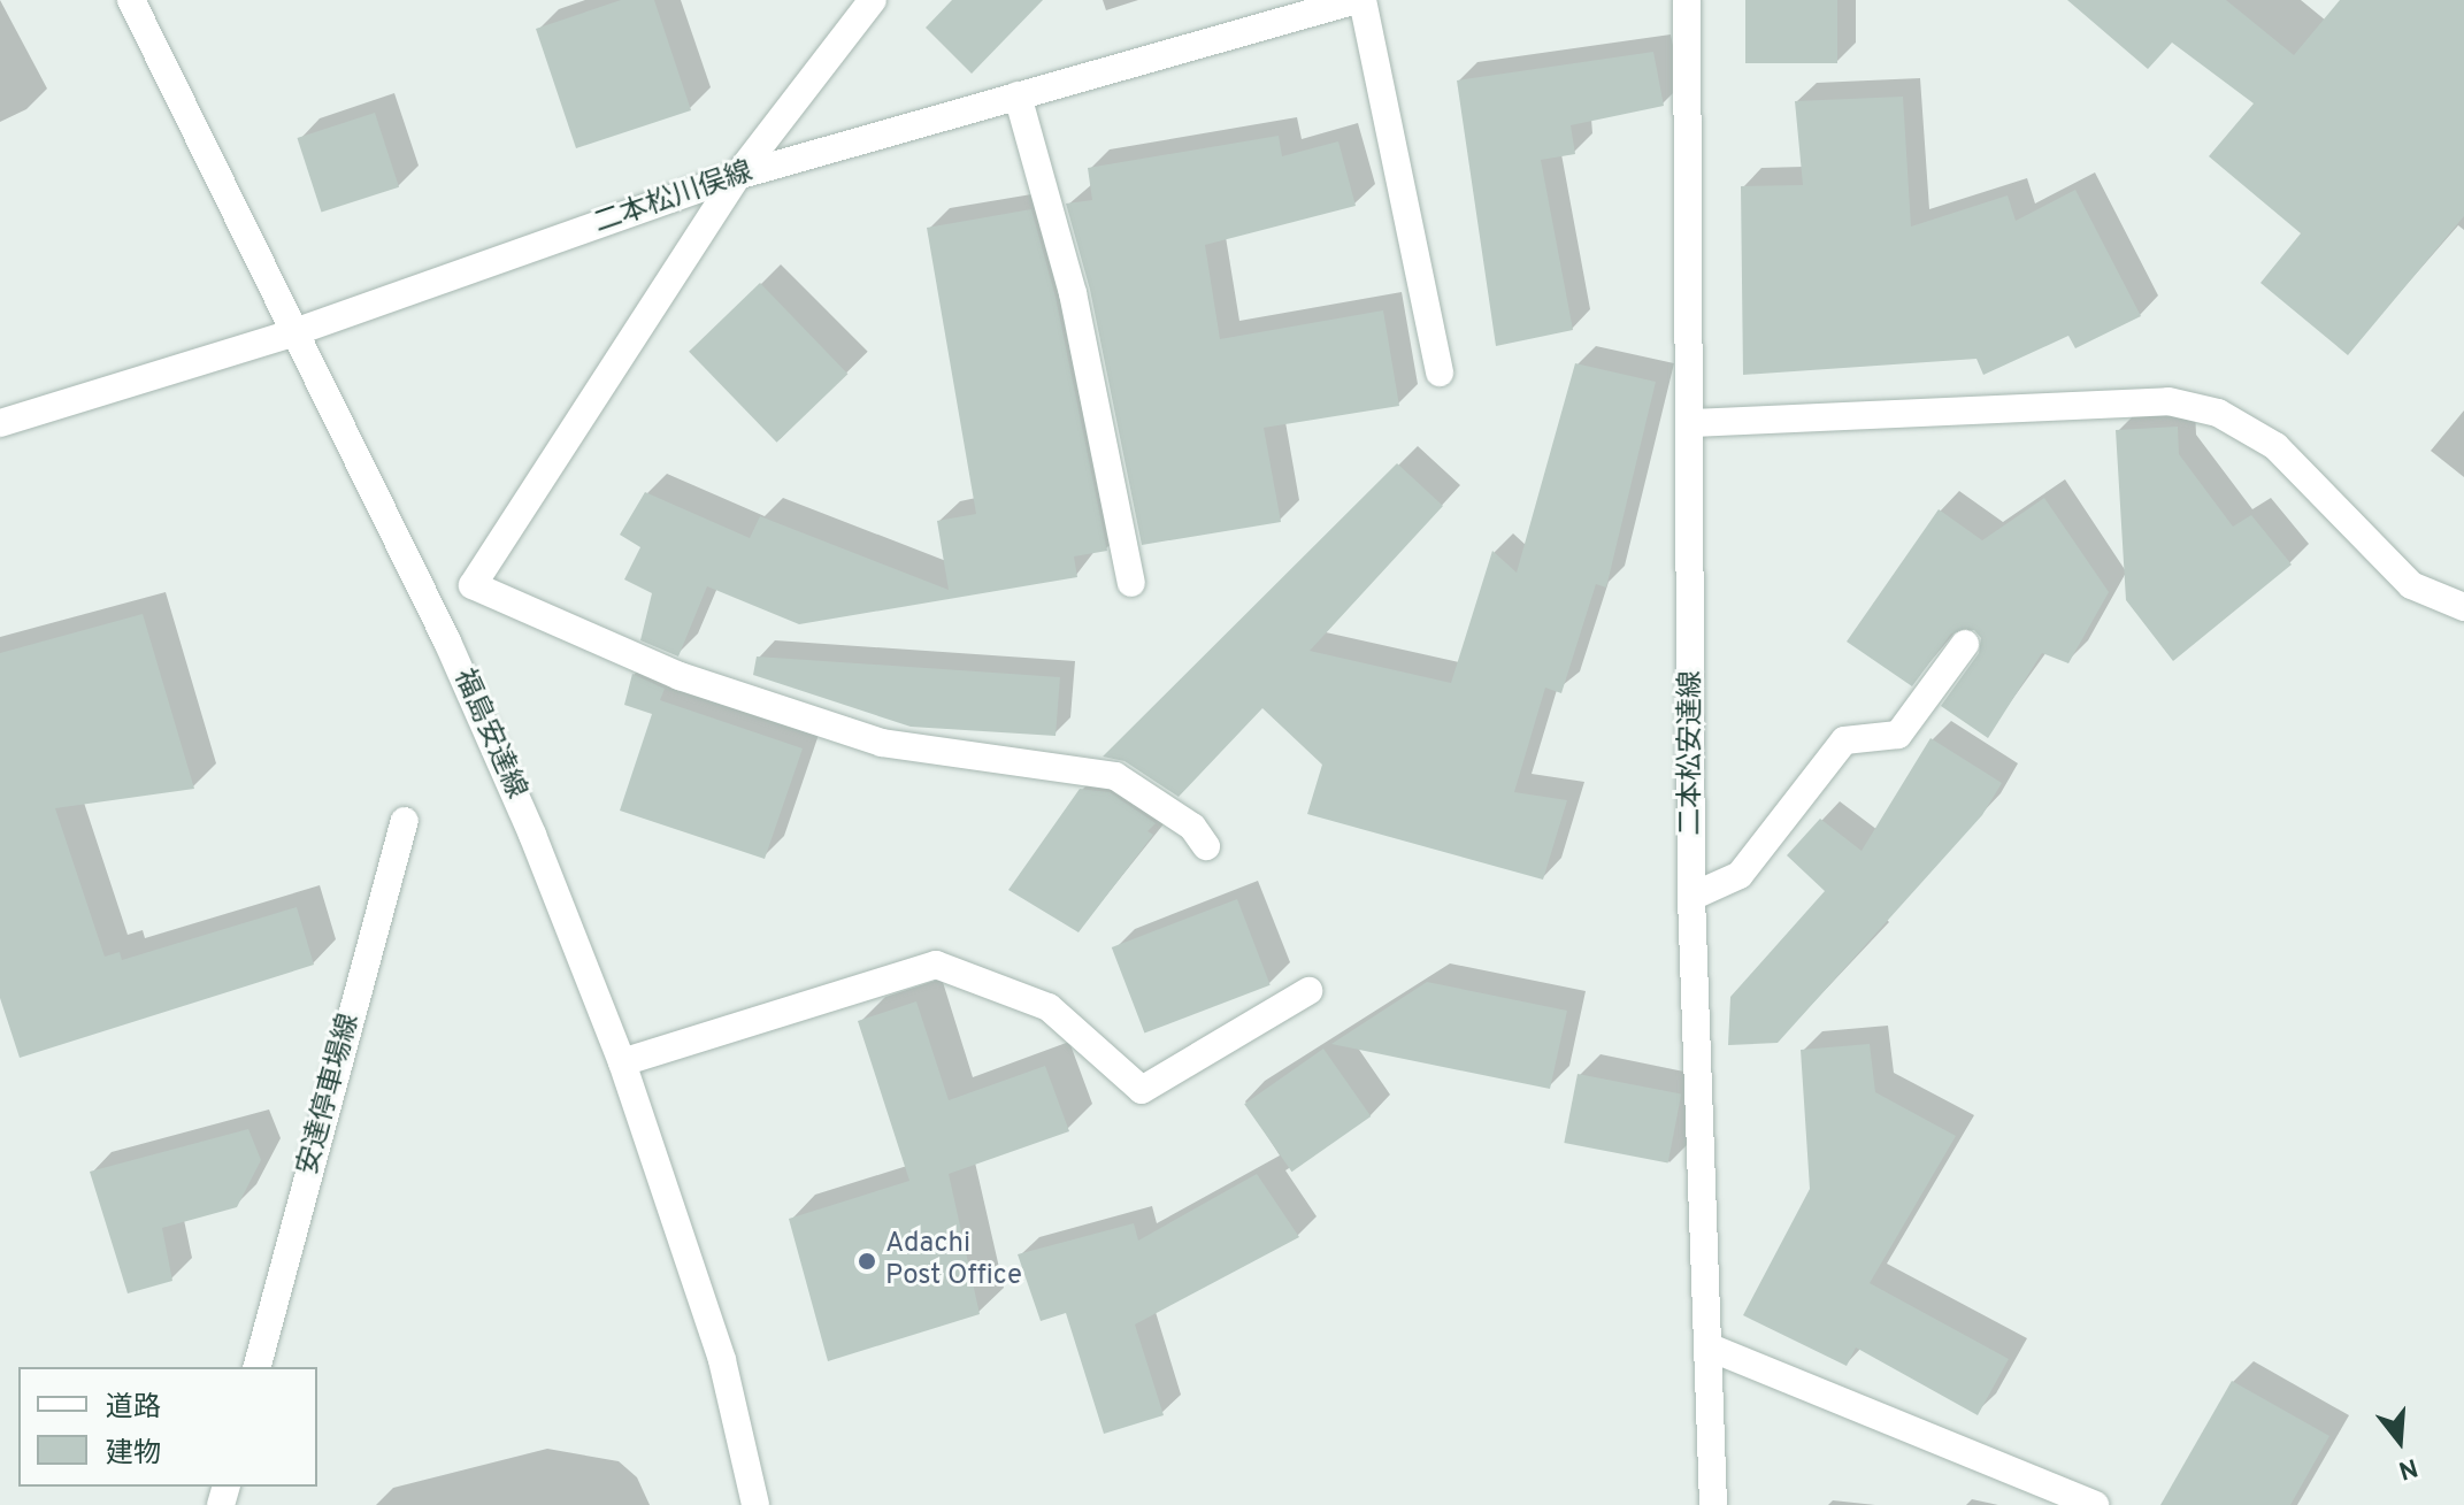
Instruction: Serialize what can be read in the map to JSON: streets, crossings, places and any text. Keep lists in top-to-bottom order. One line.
{"streets":{"main road":["二本松川俣線","福島安達線","二本松安達線","安達停車場線"]},"crossings":[["二本松川俣線","福島安達線"]],"places":["Adachi Post Office"],"legend":["道路","建物"],"north":"bottom"}
